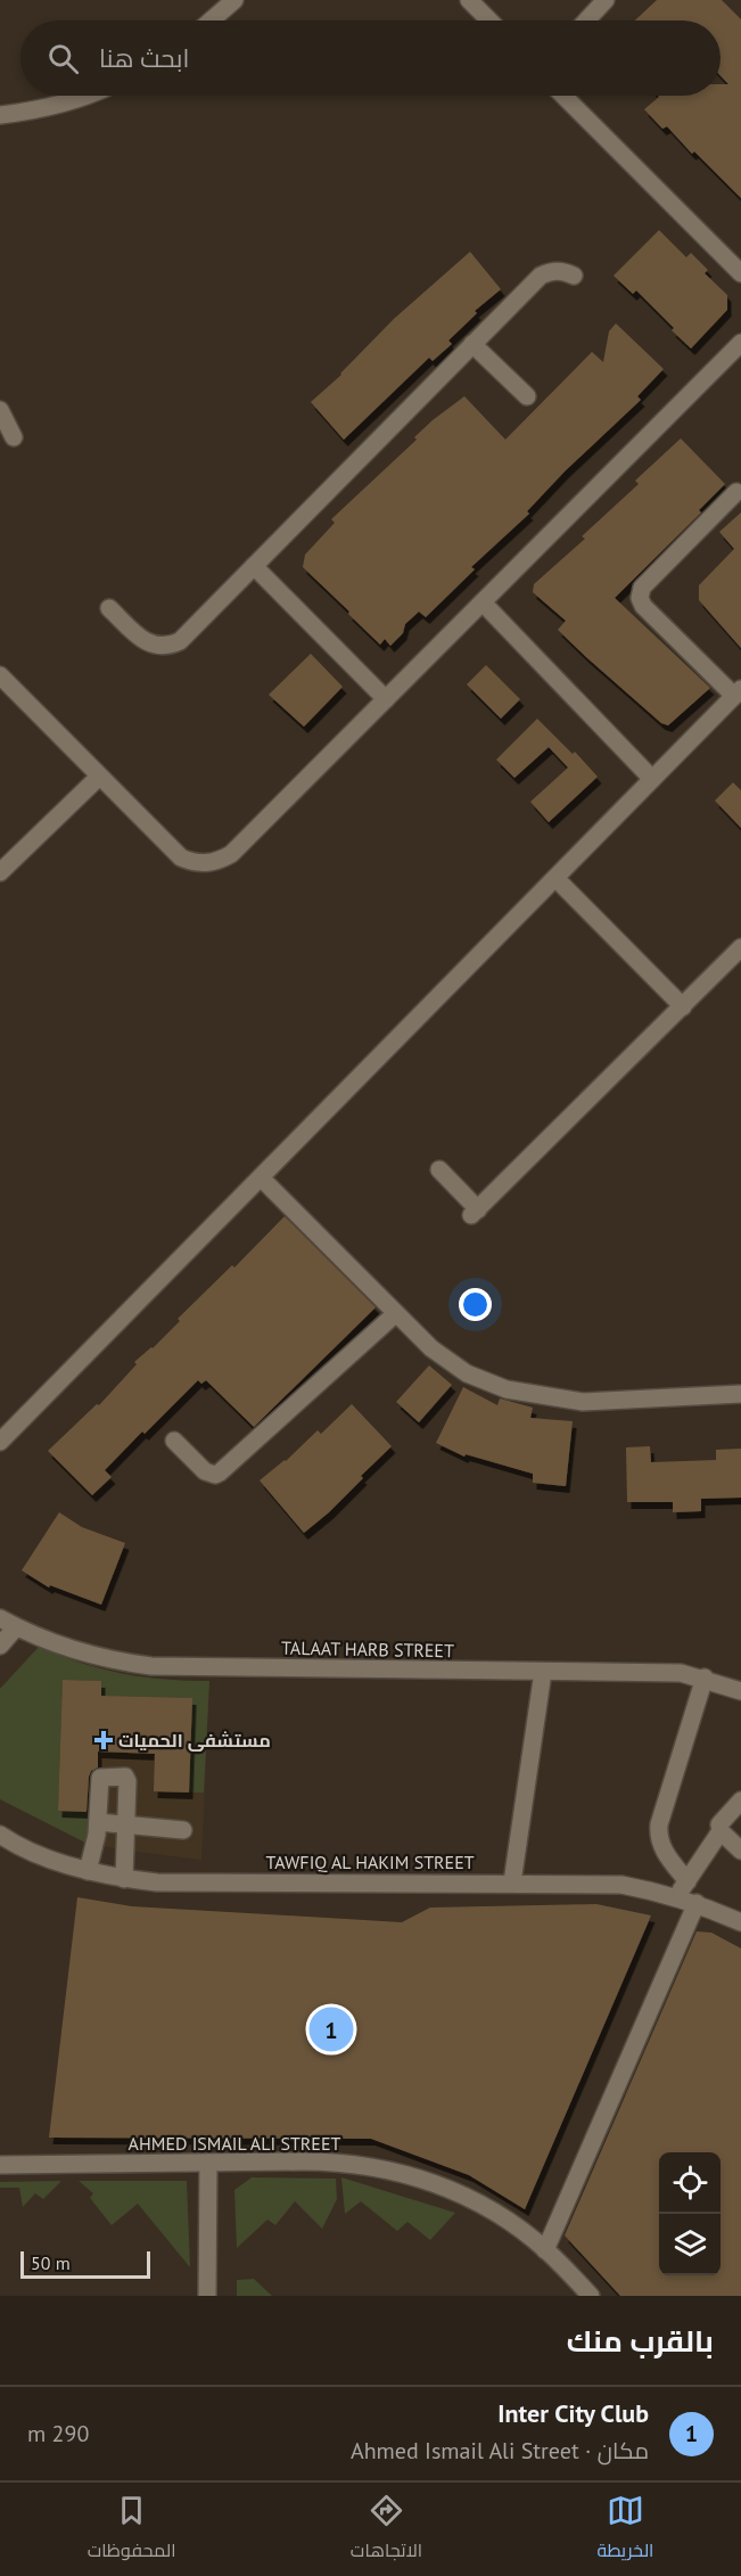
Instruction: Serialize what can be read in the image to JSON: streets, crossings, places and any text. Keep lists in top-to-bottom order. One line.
{"streets":{"street":["TALAAT HARB STREET","TAWFIQ AL HAKIM STREET","AHMED ISMAIL ALI STREET"]},"places":{"health":["مستشفى الحميات"]},"scale_bar":"50 m","page":{"search":"ابحث هنا","pins":"1","scale":"50 m","heading":"بالقرب منك","list":[{"mark":"1","name":"Inter City Club","note":"مكان · Ahmed Ismail Ali Street","value":"290 m"}],"nav":["الخريطة","الاتجاهات","المحفوظات"]}}
